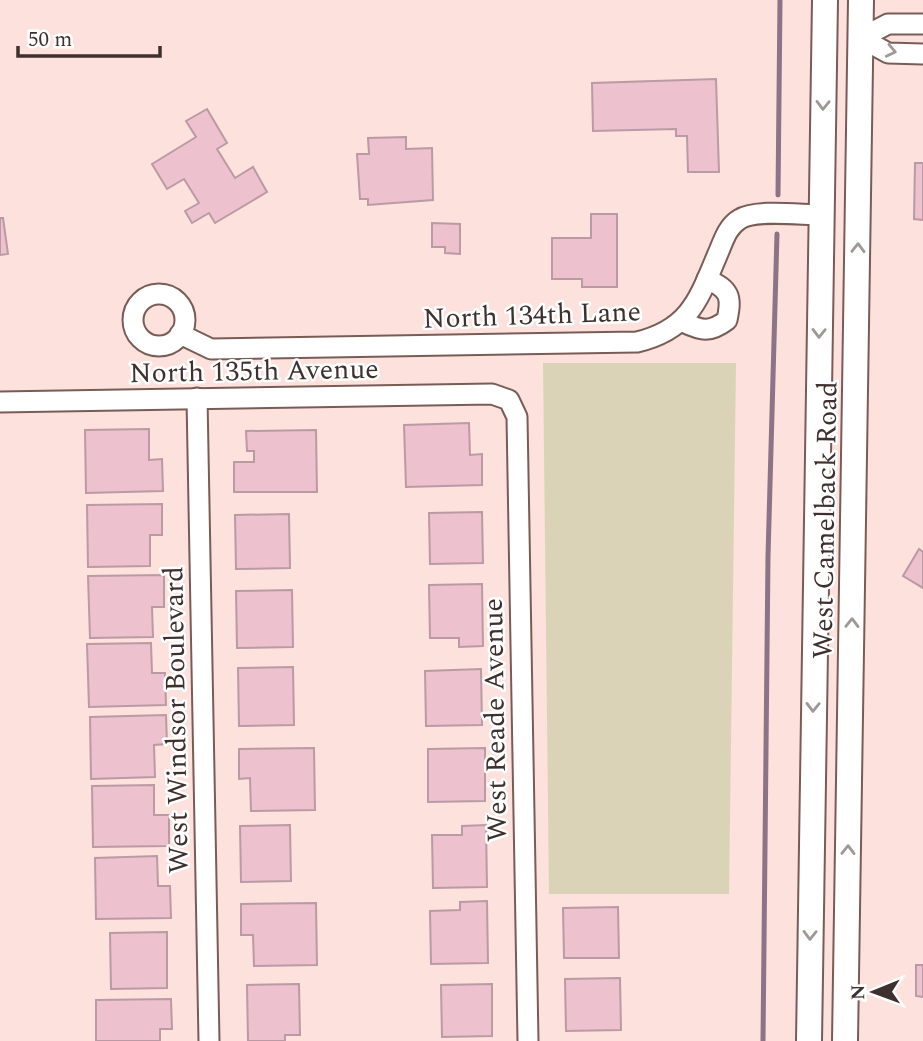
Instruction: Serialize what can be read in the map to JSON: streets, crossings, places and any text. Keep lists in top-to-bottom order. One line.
{"streets":{"main road":["West Camelback Road"],"street":["North 134th Lane","North 135th Avenue","West Windsor Boulevard","West Reade Avenue"]},"crossings":[["North 134th Lane","West Camelback Road"],["North 135th Avenue","West Windsor Boulevard"],["North 135th Avenue","West Reade Avenue"]],"scale_bar":"50 m","north":"left"}
